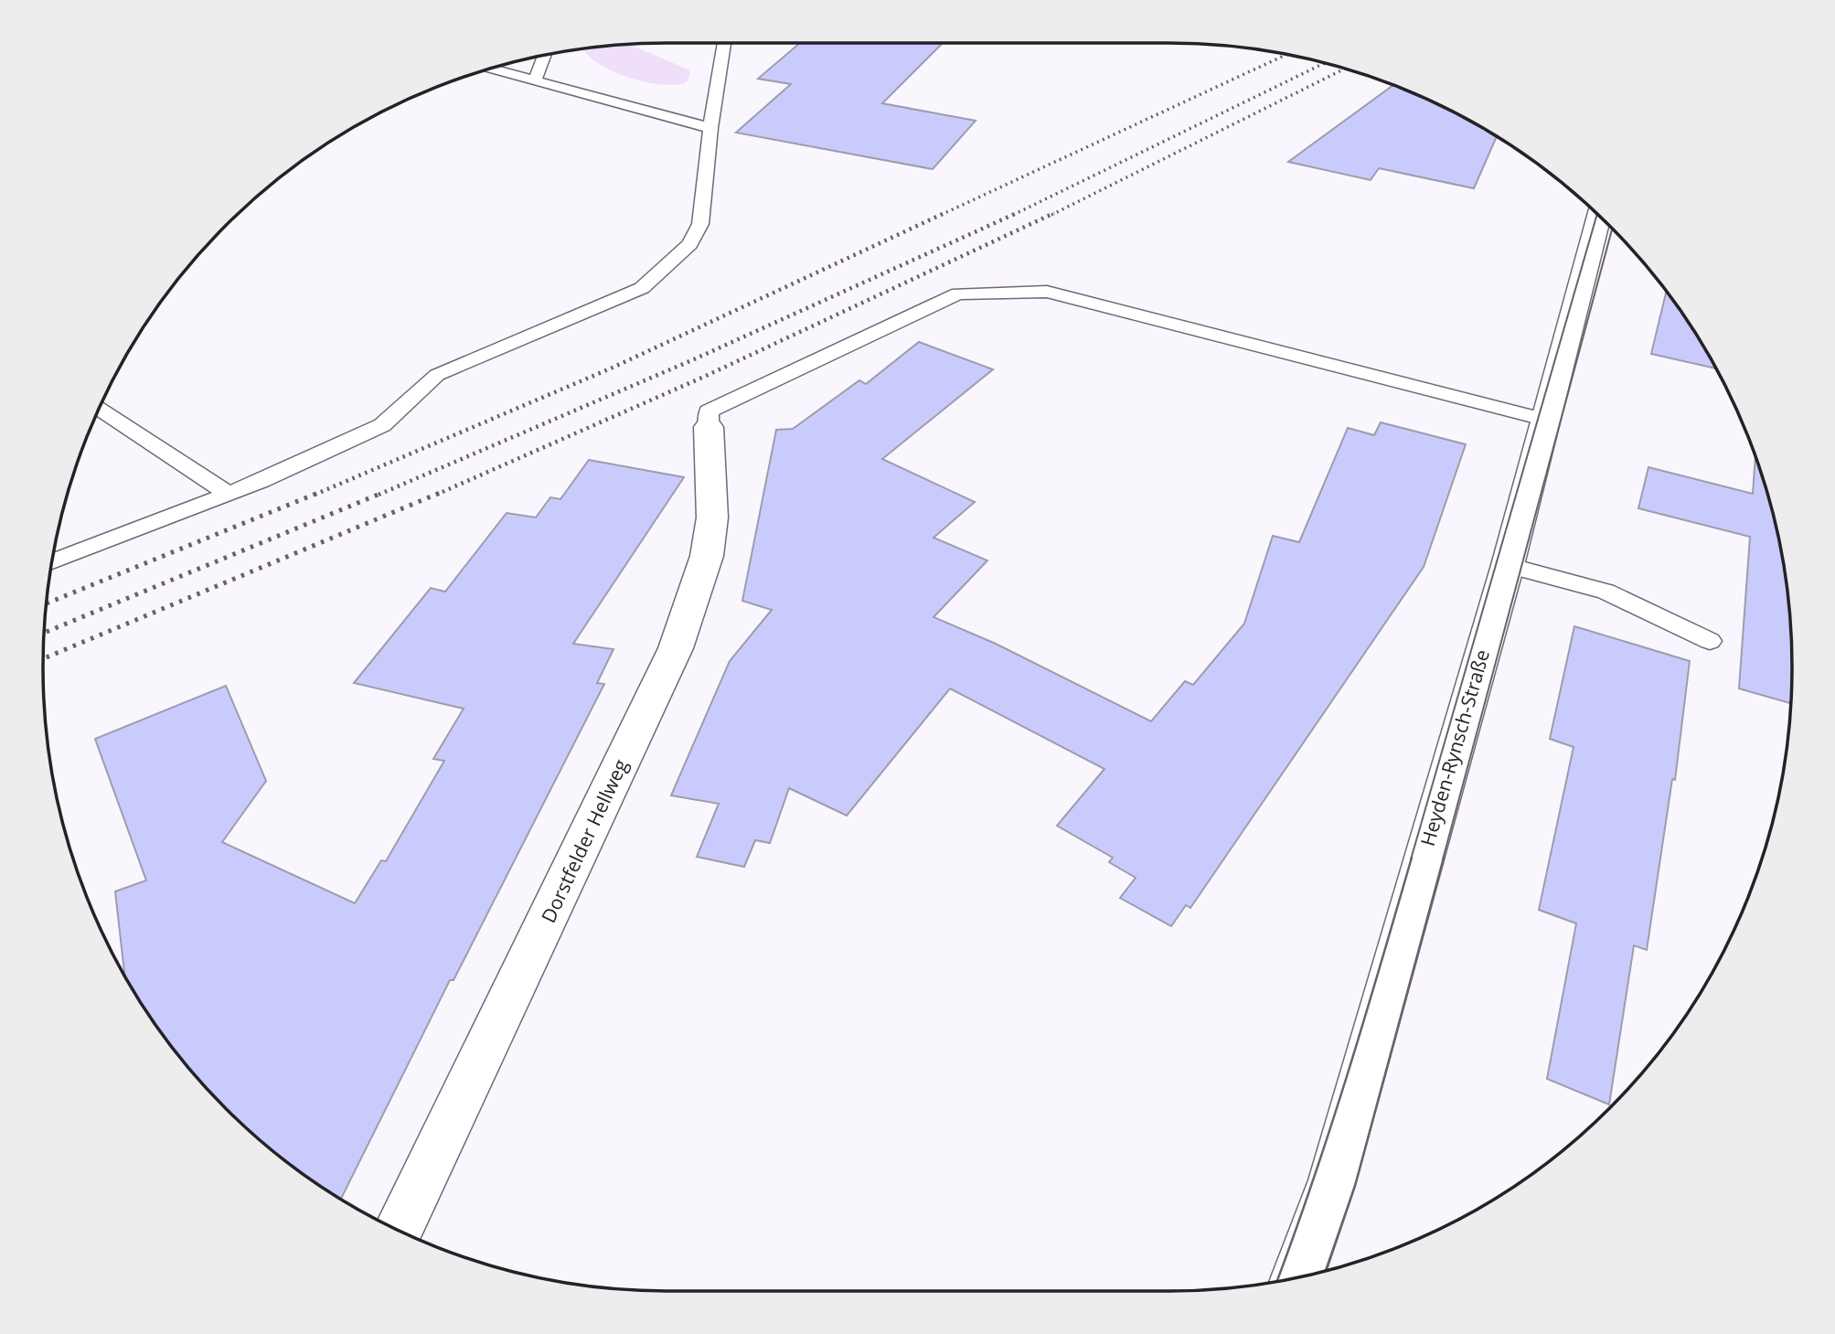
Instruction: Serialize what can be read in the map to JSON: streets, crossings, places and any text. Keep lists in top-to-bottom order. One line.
{"streets":{"main road":["Heyden-Rynsch-Straße","Dorstfelder Hellweg"]}}
